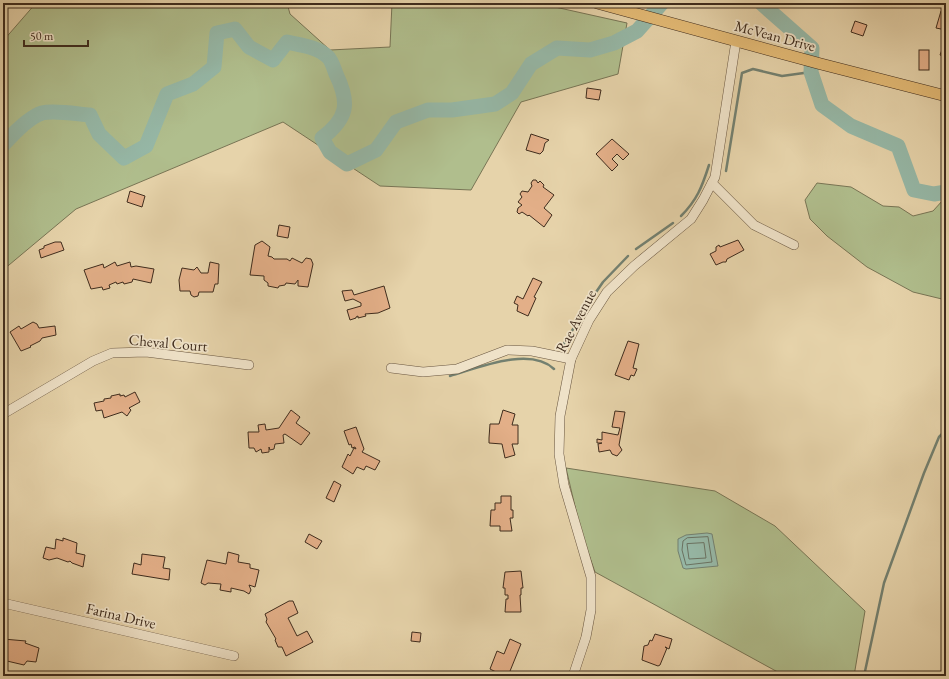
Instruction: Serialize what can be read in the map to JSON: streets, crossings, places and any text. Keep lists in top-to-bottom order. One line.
{"streets":{"main road":["McVean Drive"],"street":["Rae Avenue","Cheval Court","Farina Drive"]},"crossings":[["McVean Drive","Rae Avenue"]],"scale_bar":"50 m"}
